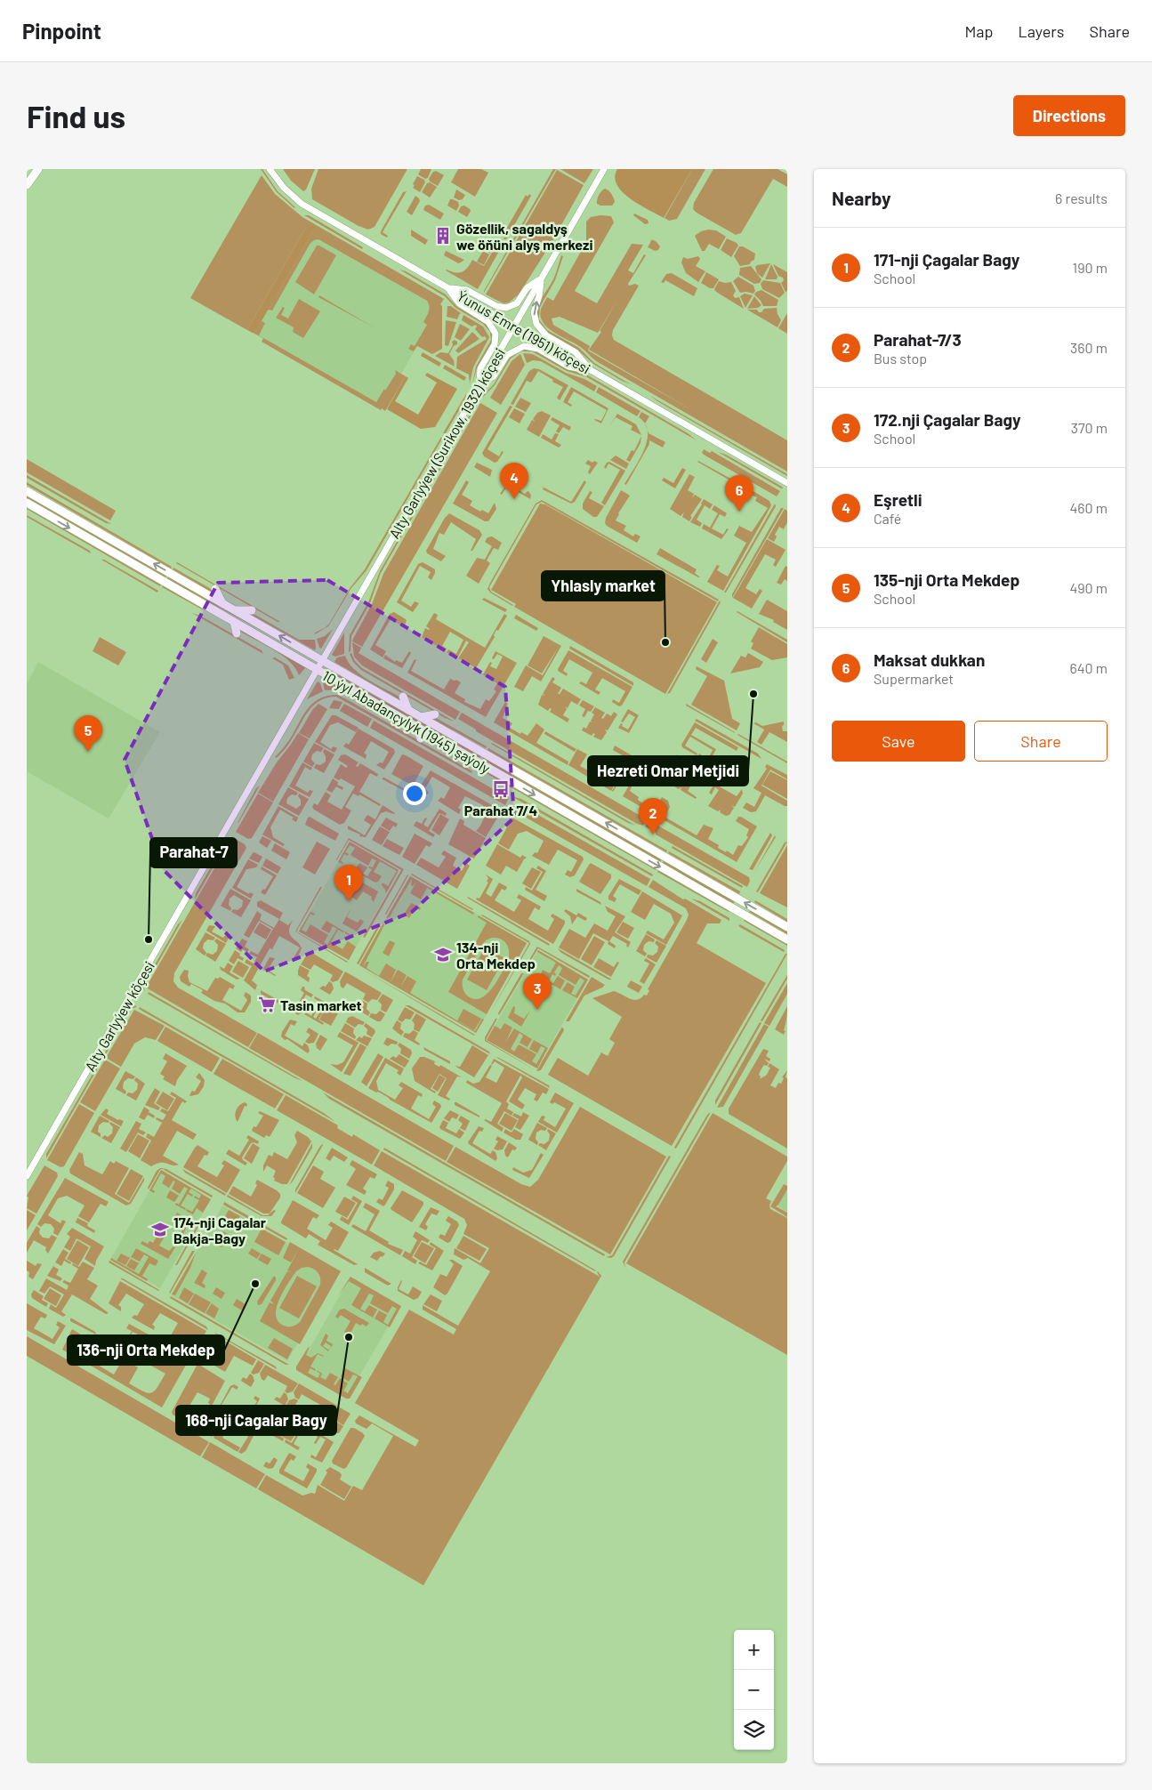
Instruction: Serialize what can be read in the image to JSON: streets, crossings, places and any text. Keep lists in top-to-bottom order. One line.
{"streets":{"main road":["10 ýyl Abadançylyk (1945) şaýoly"],"street":["Ýunus Emre (1951) köçesi","Alty Garlyýew (Surikow, 1932) köçesi","Alty Garlyýew köçesi"]},"crossings":[["Ýunus Emre (1951) köçesi","Alty Garlyýew (Surikow, 1932) köçesi"],["Alty Garlyýew (Surikow, 1932) köçesi","10 ýyl Abadançylyk (1945) şaýoly"],["Alty Garlyýew (Surikow, 1932) köçesi","Alty Garlyýew köçesi"],["10 ýyl Abadançylyk (1945) şaýoly","Alty Garlyýew köçesi"]],"places":{"building":["Gözellik, sagaldyş we öňüni alyş merkezi"],"other":["Yhlasly market","Hezreti Omar Metjidi","Parahat-7","136-nji Orta Mekdep","168-nji Cagalar Bagy"],"bus stop":["Parahat 7/4"],"school or university":["134-nji Orta Mekdep","174-nji Cagalar Bakja-Bagy"],"supermarket":["Tasin market"]},"page":{"header":"Pinpoint","nav":["Map","Layers","Share"],"buttons":["Directions",["Save","Share"]],"title":"Find us","heading":["Nearby","6 results"],"list":[{"mark":"1","name":"171-nji Çagalar Bagy","note":"School","value":"190 m"},{"mark":"2","name":"Parahat-7/3","note":"Bus stop","value":"360 m"},{"mark":"3","name":"172.nji Çagalar Bagy","note":"School","value":"370 m"},{"mark":"4","name":"Eşretli","note":"Café","value":"460 m"},{"mark":"5","name":"135-nji Orta Mekdep","note":"School","value":"490 m"},{"mark":"6","name":"Maksat dukkan","note":"Supermarket","value":"640 m"}],"pins":["4","6","5","2","1","3"],"map_buttons":["+","−"]}}
